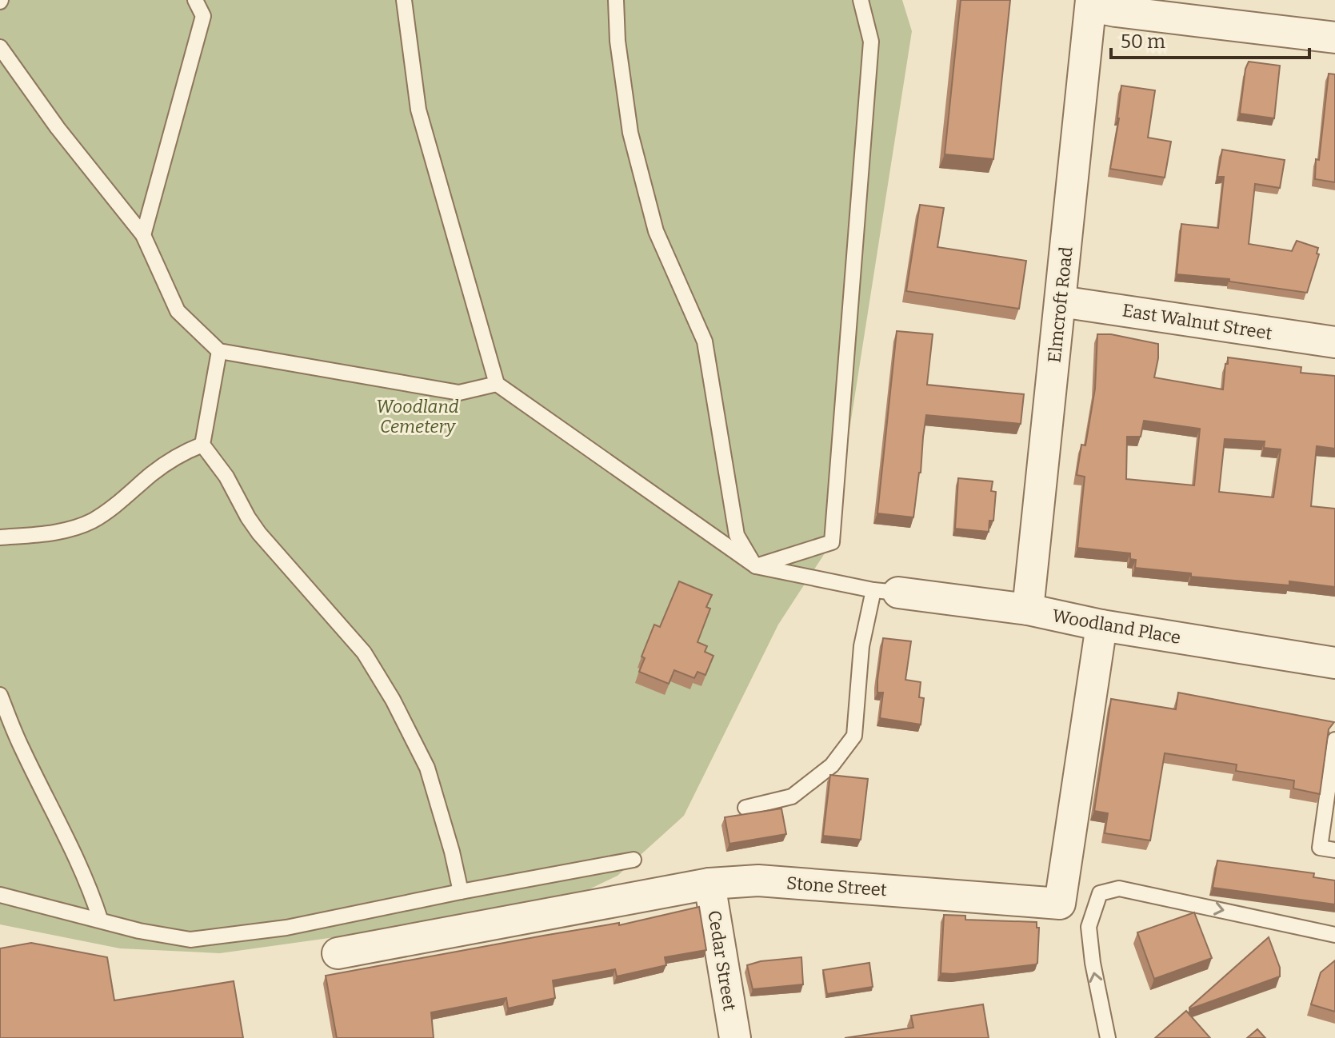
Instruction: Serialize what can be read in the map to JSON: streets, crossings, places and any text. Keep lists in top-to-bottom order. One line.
{"streets":{"street":["Elmcroft Road","East Walnut Street","Woodland Place","Stone Street","Cedar Street"]},"crossings":[["Elmcroft Road","East Walnut Street"],["Elmcroft Road","Woodland Place"],["Woodland Place","Stone Street"],["Stone Street","Cedar Street"]],"parks":["Woodland Cemetery"],"scale_bar":"50 m"}
